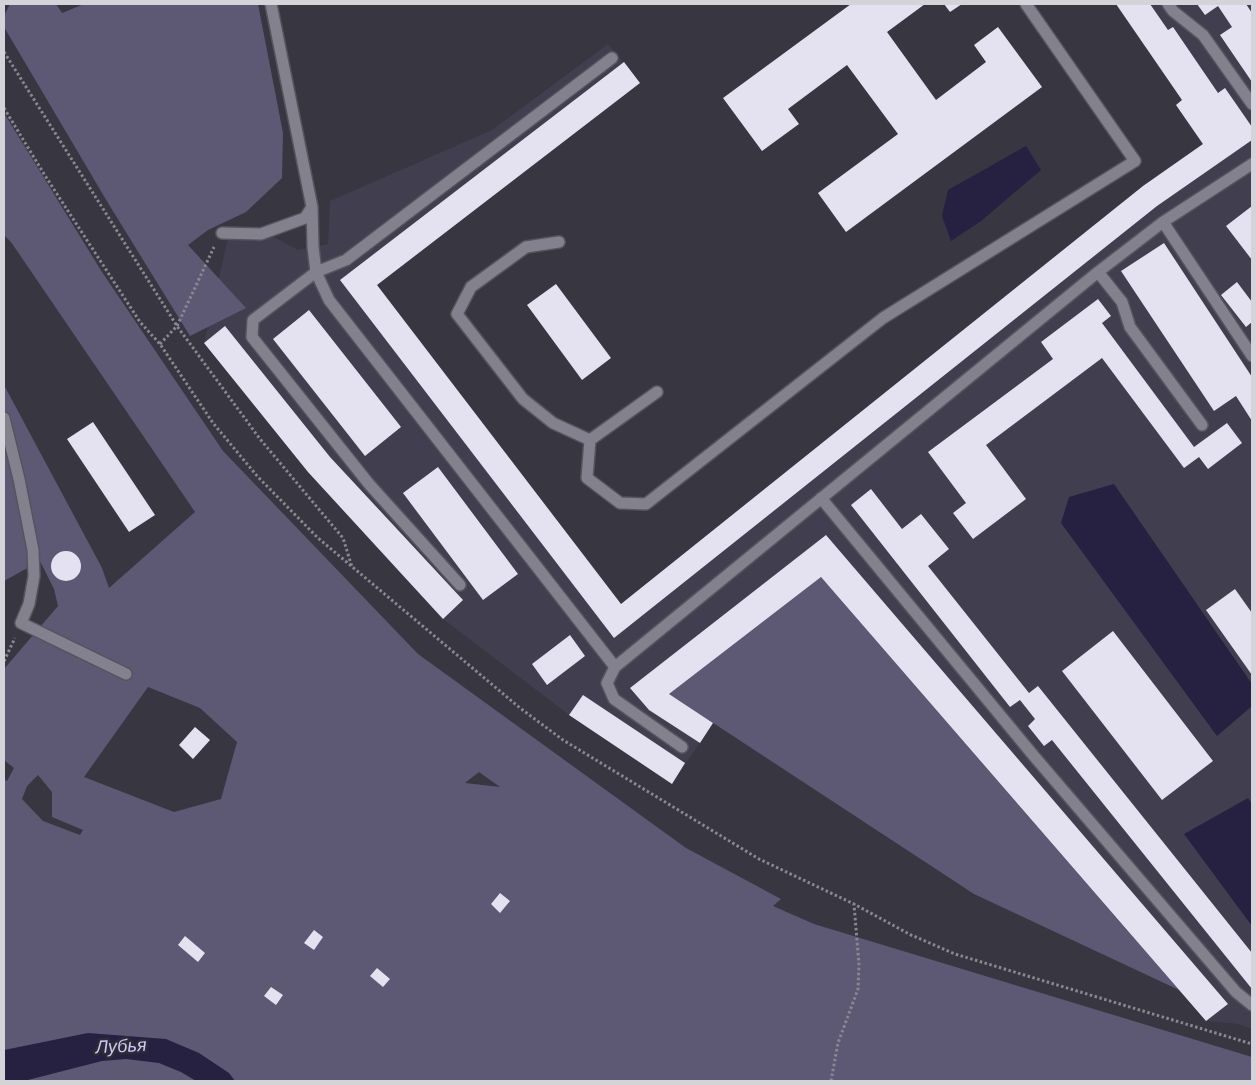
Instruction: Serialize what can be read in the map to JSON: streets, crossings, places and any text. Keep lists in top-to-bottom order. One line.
{"water":["Лубья"]}
